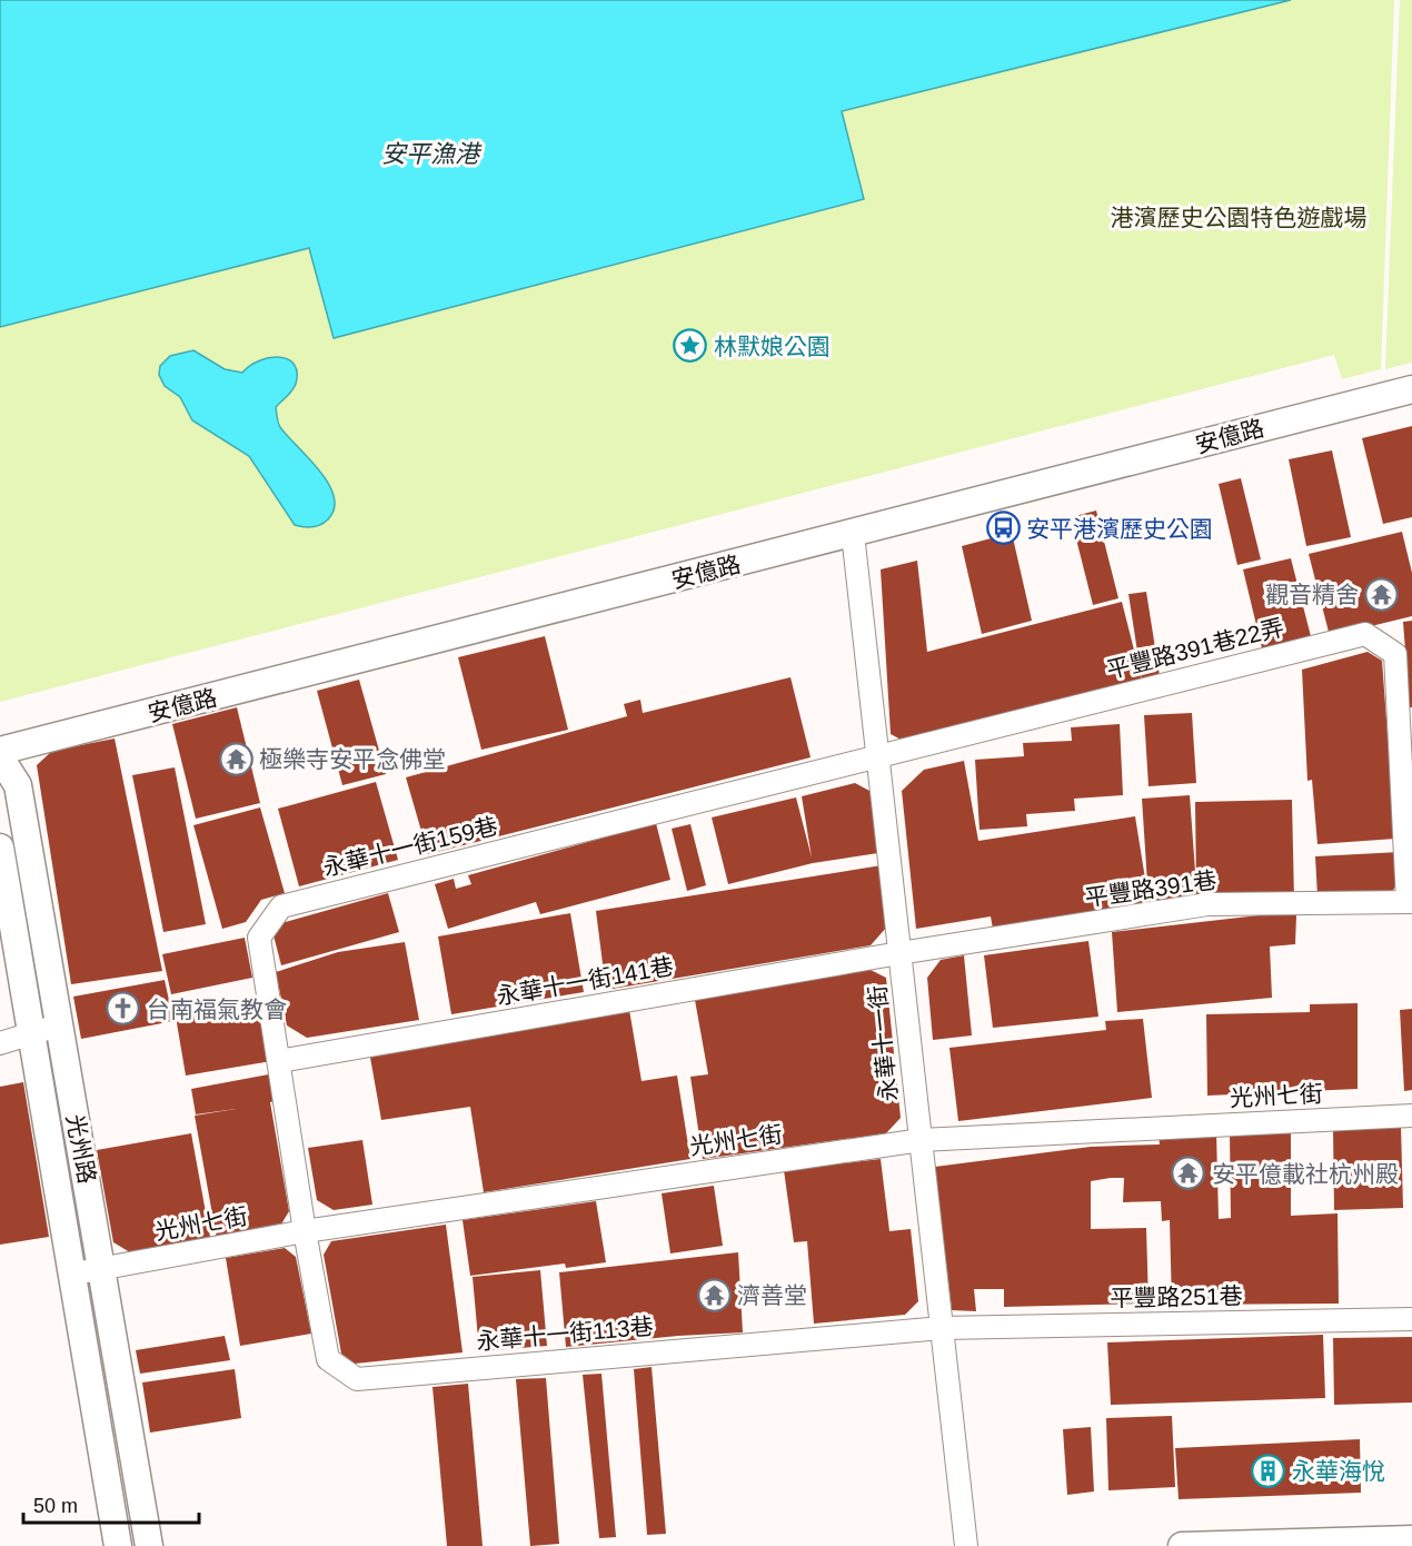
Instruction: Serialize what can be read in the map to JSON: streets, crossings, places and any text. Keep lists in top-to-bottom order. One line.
{"streets":{"street":["安億路","平豐路391巷22弄","永華十一街159巷","平豐路391巷","永華十一街141巷","永華十一街","光州七街","光州路","平豐路251巷","永華十一街113巷"]},"crossings":[["安億路","永華十一街"],["平豐路391巷22弄","永華十一街159巷"],["平豐路391巷22弄","平豐路391巷"],["平豐路391巷22弄","永華十一街"],["永華十一街159巷","永華十一街141巷"],["永華十一街159巷","永華十一街"],["永華十一街159巷","光州七街"],["永華十一街159巷","永華十一街113巷"],["平豐路391巷","永華十一街141巷"],["平豐路391巷","永華十一街"],["永華十一街141巷","永華十一街"],["永華十一街","光州七街"],["永華十一街","平豐路251巷"],["永華十一街","永華十一街113巷"],["光州七街","光州路"],["光州七街","永華十一街113巷"],["平豐路251巷","永華十一街113巷"]],"water":["安平漁港"],"parks":["港濱歷史公園特色遊戲場"],"places":{"place":["林默娘公園"],"bus stop":["安平港濱歷史公園"],"temple":["觀音精舍","極樂寺安平念佛堂","安平億載社杭州殿","濟善堂"],"church":["台南福氣教會"],"building":["永華海悅"]},"scale_bar":"50 m"}
